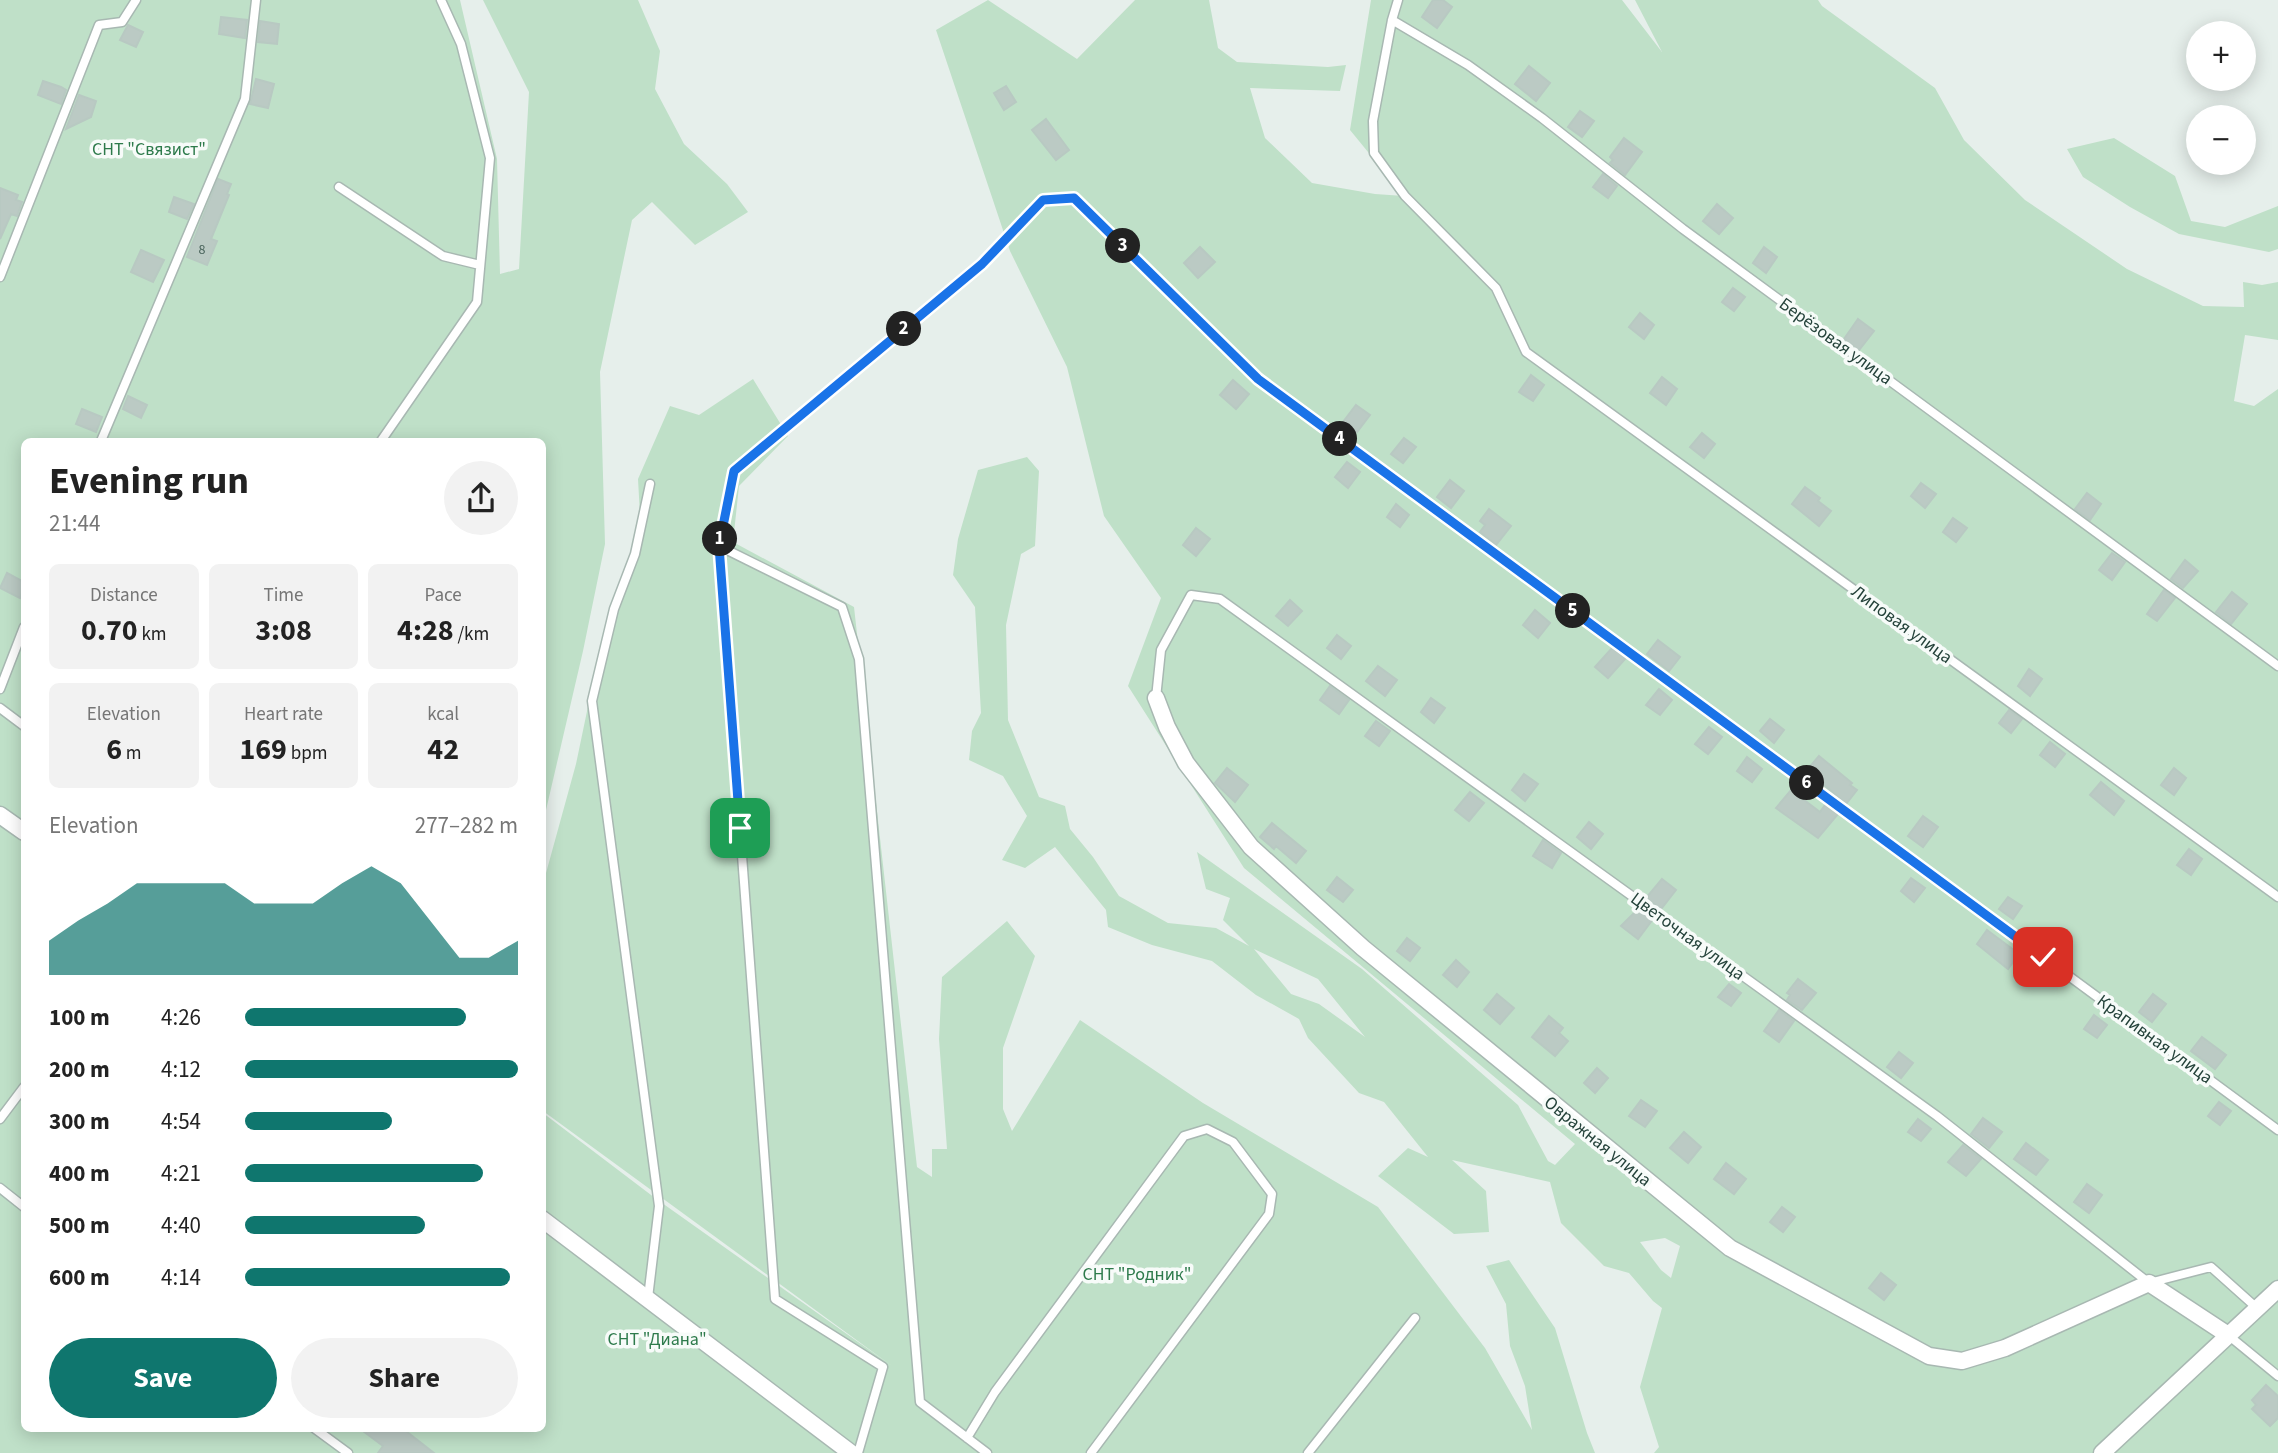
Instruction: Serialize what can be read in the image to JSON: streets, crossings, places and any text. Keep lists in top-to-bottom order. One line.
{"streets":{"street":["Овражная улица"],"lane":["Берёзовая улица","Липовая улица","Цветочная улица","Крапивная улица"]},"crossings":[["Берёзовая улица","Липовая улица"],["Цветочная улица","Овражная улица"]],"parks":["СНТ \"Связист\"","СНТ \"Родник\"","СНТ \"Диана\""],"house_numbers":["8"],"page":{"map_buttons":["+","−"],"pins":["3","2","4","1","5","6"],"heading":["Evening run","21:44"],"stats":[["Distance","0.70 km"],["Time","3:08"],["Pace","4:28 /km"],["Elevation","6 m"],["Heart rate","169 bpm"],["kcal","42"]],"chart":["Elevation","277–282 m"],"list":[{"name":"100 m","note":"4:26"},{"name":"200 m","note":"4:12"},{"name":"300 m","note":"4:54"},{"name":"400 m","note":"4:21"},{"name":"500 m","note":"4:40"},{"name":"600 m","note":"4:14"}],"buttons":["Save","Share"]}}
